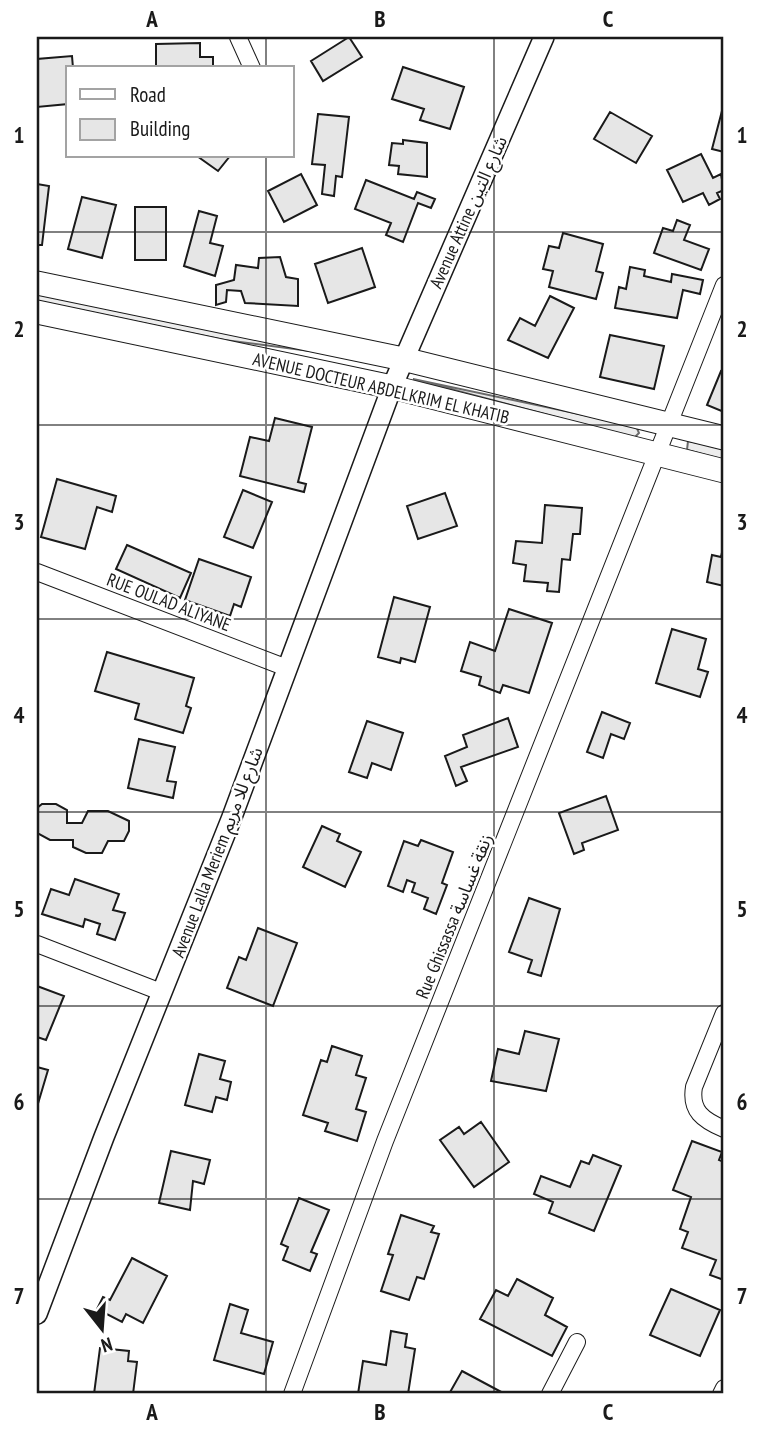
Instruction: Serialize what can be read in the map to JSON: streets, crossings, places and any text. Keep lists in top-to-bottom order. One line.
{"streets":{"main road":["AVENUE DOCTEUR ABDELKRIM EL KHATIB"],"street":["Avenue Attine شارع التين","RUE OULAD ALIYANE","Avenue Lalla Meriem شارع للا مريم","Rue Ghissassa زنقة غساسة"]},"crossings":[["Avenue Attine شارع التين","AVENUE DOCTEUR ABDELKRIM EL KHATIB"],["Avenue Attine شارع التين","Avenue Lalla Meriem شارع للا مريم"],["AVENUE DOCTEUR ABDELKRIM EL KHATIB","Avenue Lalla Meriem شارع للا مريم"],["AVENUE DOCTEUR ABDELKRIM EL KHATIB","Rue Ghissassa زنقة غساسة"],["RUE OULAD ALIYANE","Avenue Lalla Meriem شارع للا مريم"]],"legend":["Road","Building"],"north":"bottom","grid":{"columns":["A","B","C"],"rows":["1","2","3","4","5","6","7"]}}
